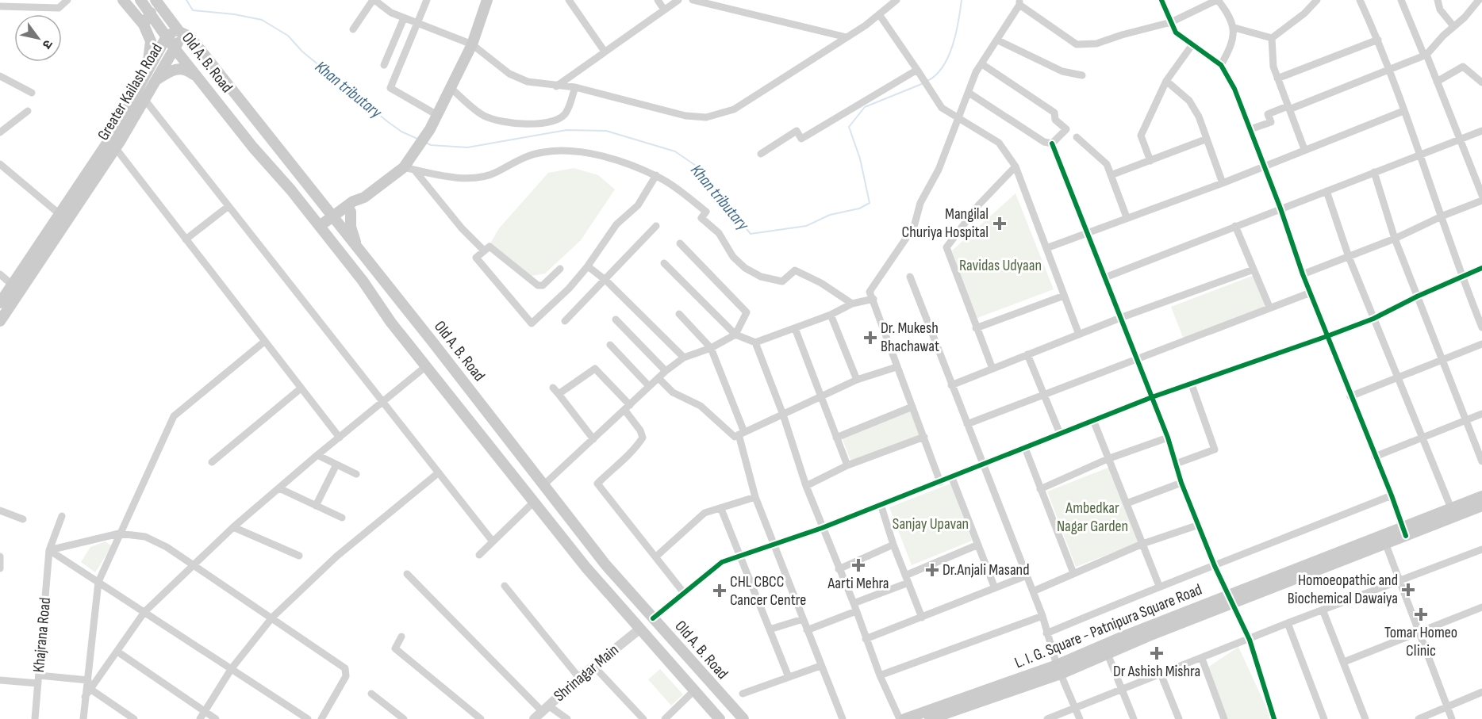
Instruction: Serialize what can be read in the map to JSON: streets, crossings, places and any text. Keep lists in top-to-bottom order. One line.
{"streets":{"main road":["Old A. B. Road","Greater Kailash Road","L. I. G. Square - Patnipura Square Road"],"street":["Khajrana Road","Shrinagar Main"]},"crossings":[["Old A. B. Road","Greater Kailash Road"],["Old A. B. Road","Shrinagar Main"]],"water":["Khan tributary"],"parks":["Ravidas Udyaan","Ambedkar Nagar Garden","Sanjay Upavan"],"places":{"health":["Mangilal Churiya Hospital","Dr. Mukesh Bhachawat","Aarti Mehra","Dr.Anjali Masand","Homoeopathic and Biochemical Dawaiya","CHL CBCC Cancer Centre","Tomar Homeo Clinic","Dr Ashish Mishra"]},"north":"bottom right"}
